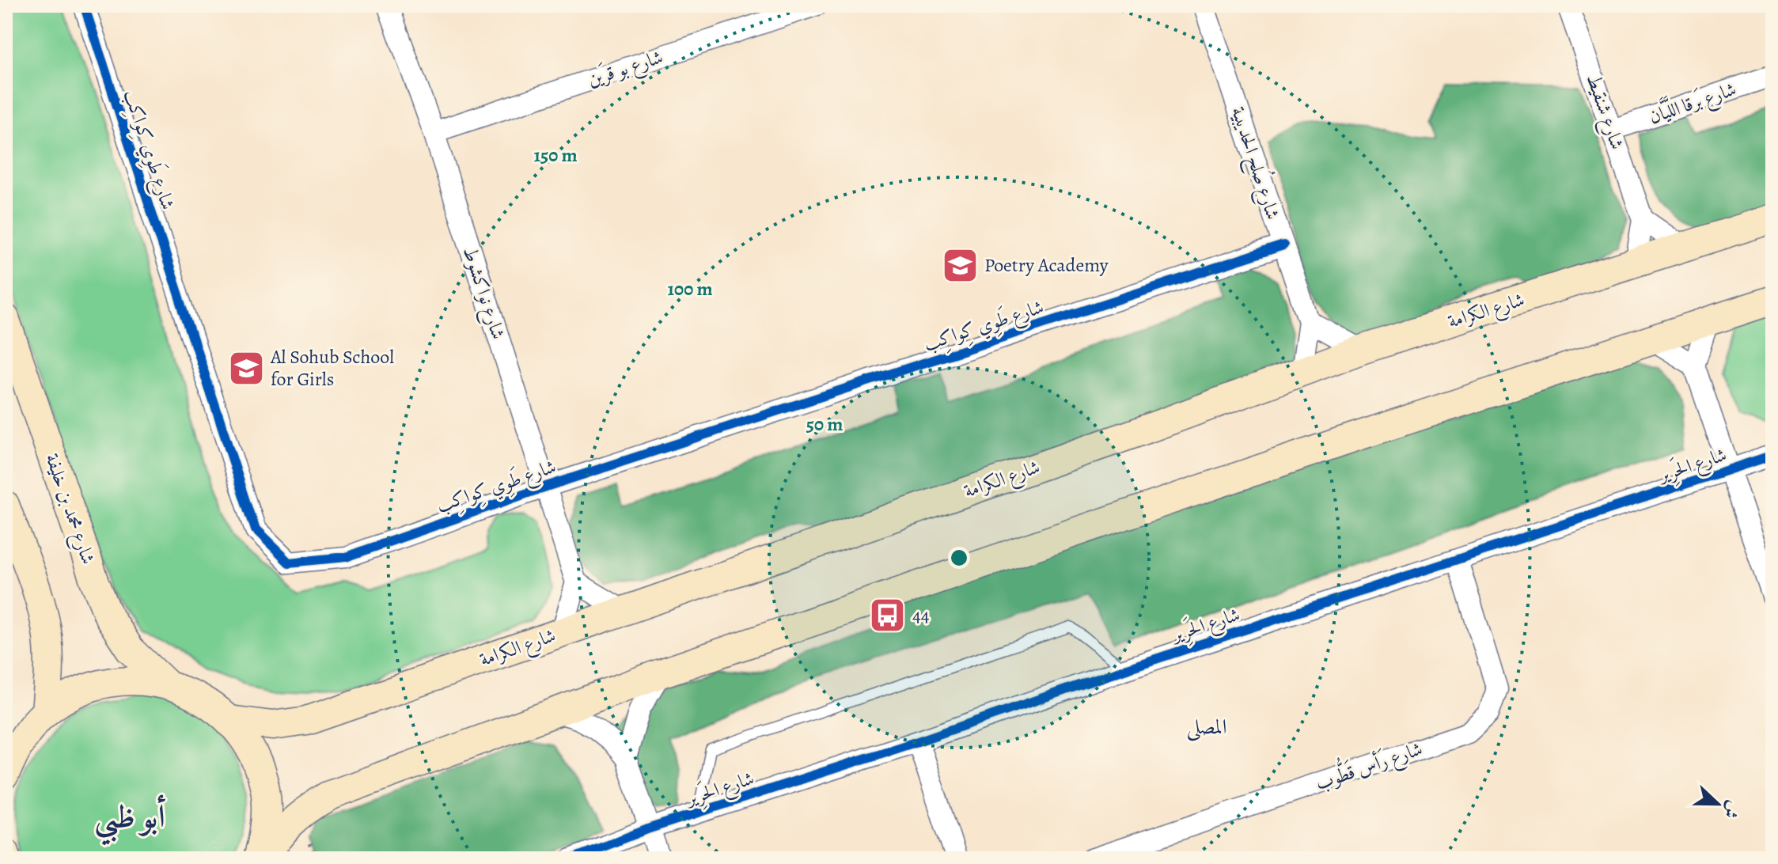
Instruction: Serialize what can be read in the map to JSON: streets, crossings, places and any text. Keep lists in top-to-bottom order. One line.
{"streets":{"main road":["شارع الكرامة","شارع محمد بن خليفة"],"street":["شارع بو قرَين","شارع بَرقا اللَّيَّان","شارع شنقيط","شارع طَوِي كِواكِب","شارع صُلح الحديبية","شارع نواكشوط","شارع الحَرِير","شارع رَأس قَطُّوب"]},"crossings":[["شارع بو قرَين","شارع نواكشوط"],["شارع بَرقا اللَّيَّان","شارع شنقيط"],["شارع شنقيط","شارع الكرامة"],["شارع طَوِي كِواكِب","شارع صُلح الحديبية"],["شارع طَوِي كِواكِب","شارع نواكشوط"],["شارع صُلح الحديبية","شارع الكرامة"],["شارع الحَرِير","شارع رَأس قَطُّوب"]],"districts":["المصلى","أبو ظبي"],"places":{"school or university":["Poetry Academy","Al Sohub School for Girls"],"bus stop":["44"]},"north":"right","rings":["150 m","100 m","50 m"]}
